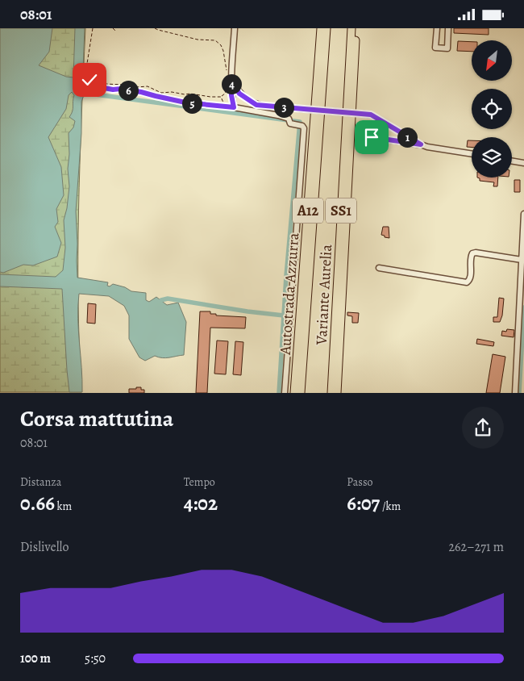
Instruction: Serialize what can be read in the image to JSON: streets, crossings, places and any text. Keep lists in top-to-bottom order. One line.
{"streets":{"highway":["A12","SS1","Autostrada Azzurra","Variante Aurelia"]},"north":"bottom left","page":{"status":"08:01","pins":["4","6","5","3","1"],"heading":["Corsa mattutina","08:01"],"stats":[["Distanza","0.66 km"],["Tempo","4:02"],["Passo","6:07 /km"]],"chart":["Dislivello","262–271 m"],"list":[{"name":"100 m","note":"5:50"}]}}
